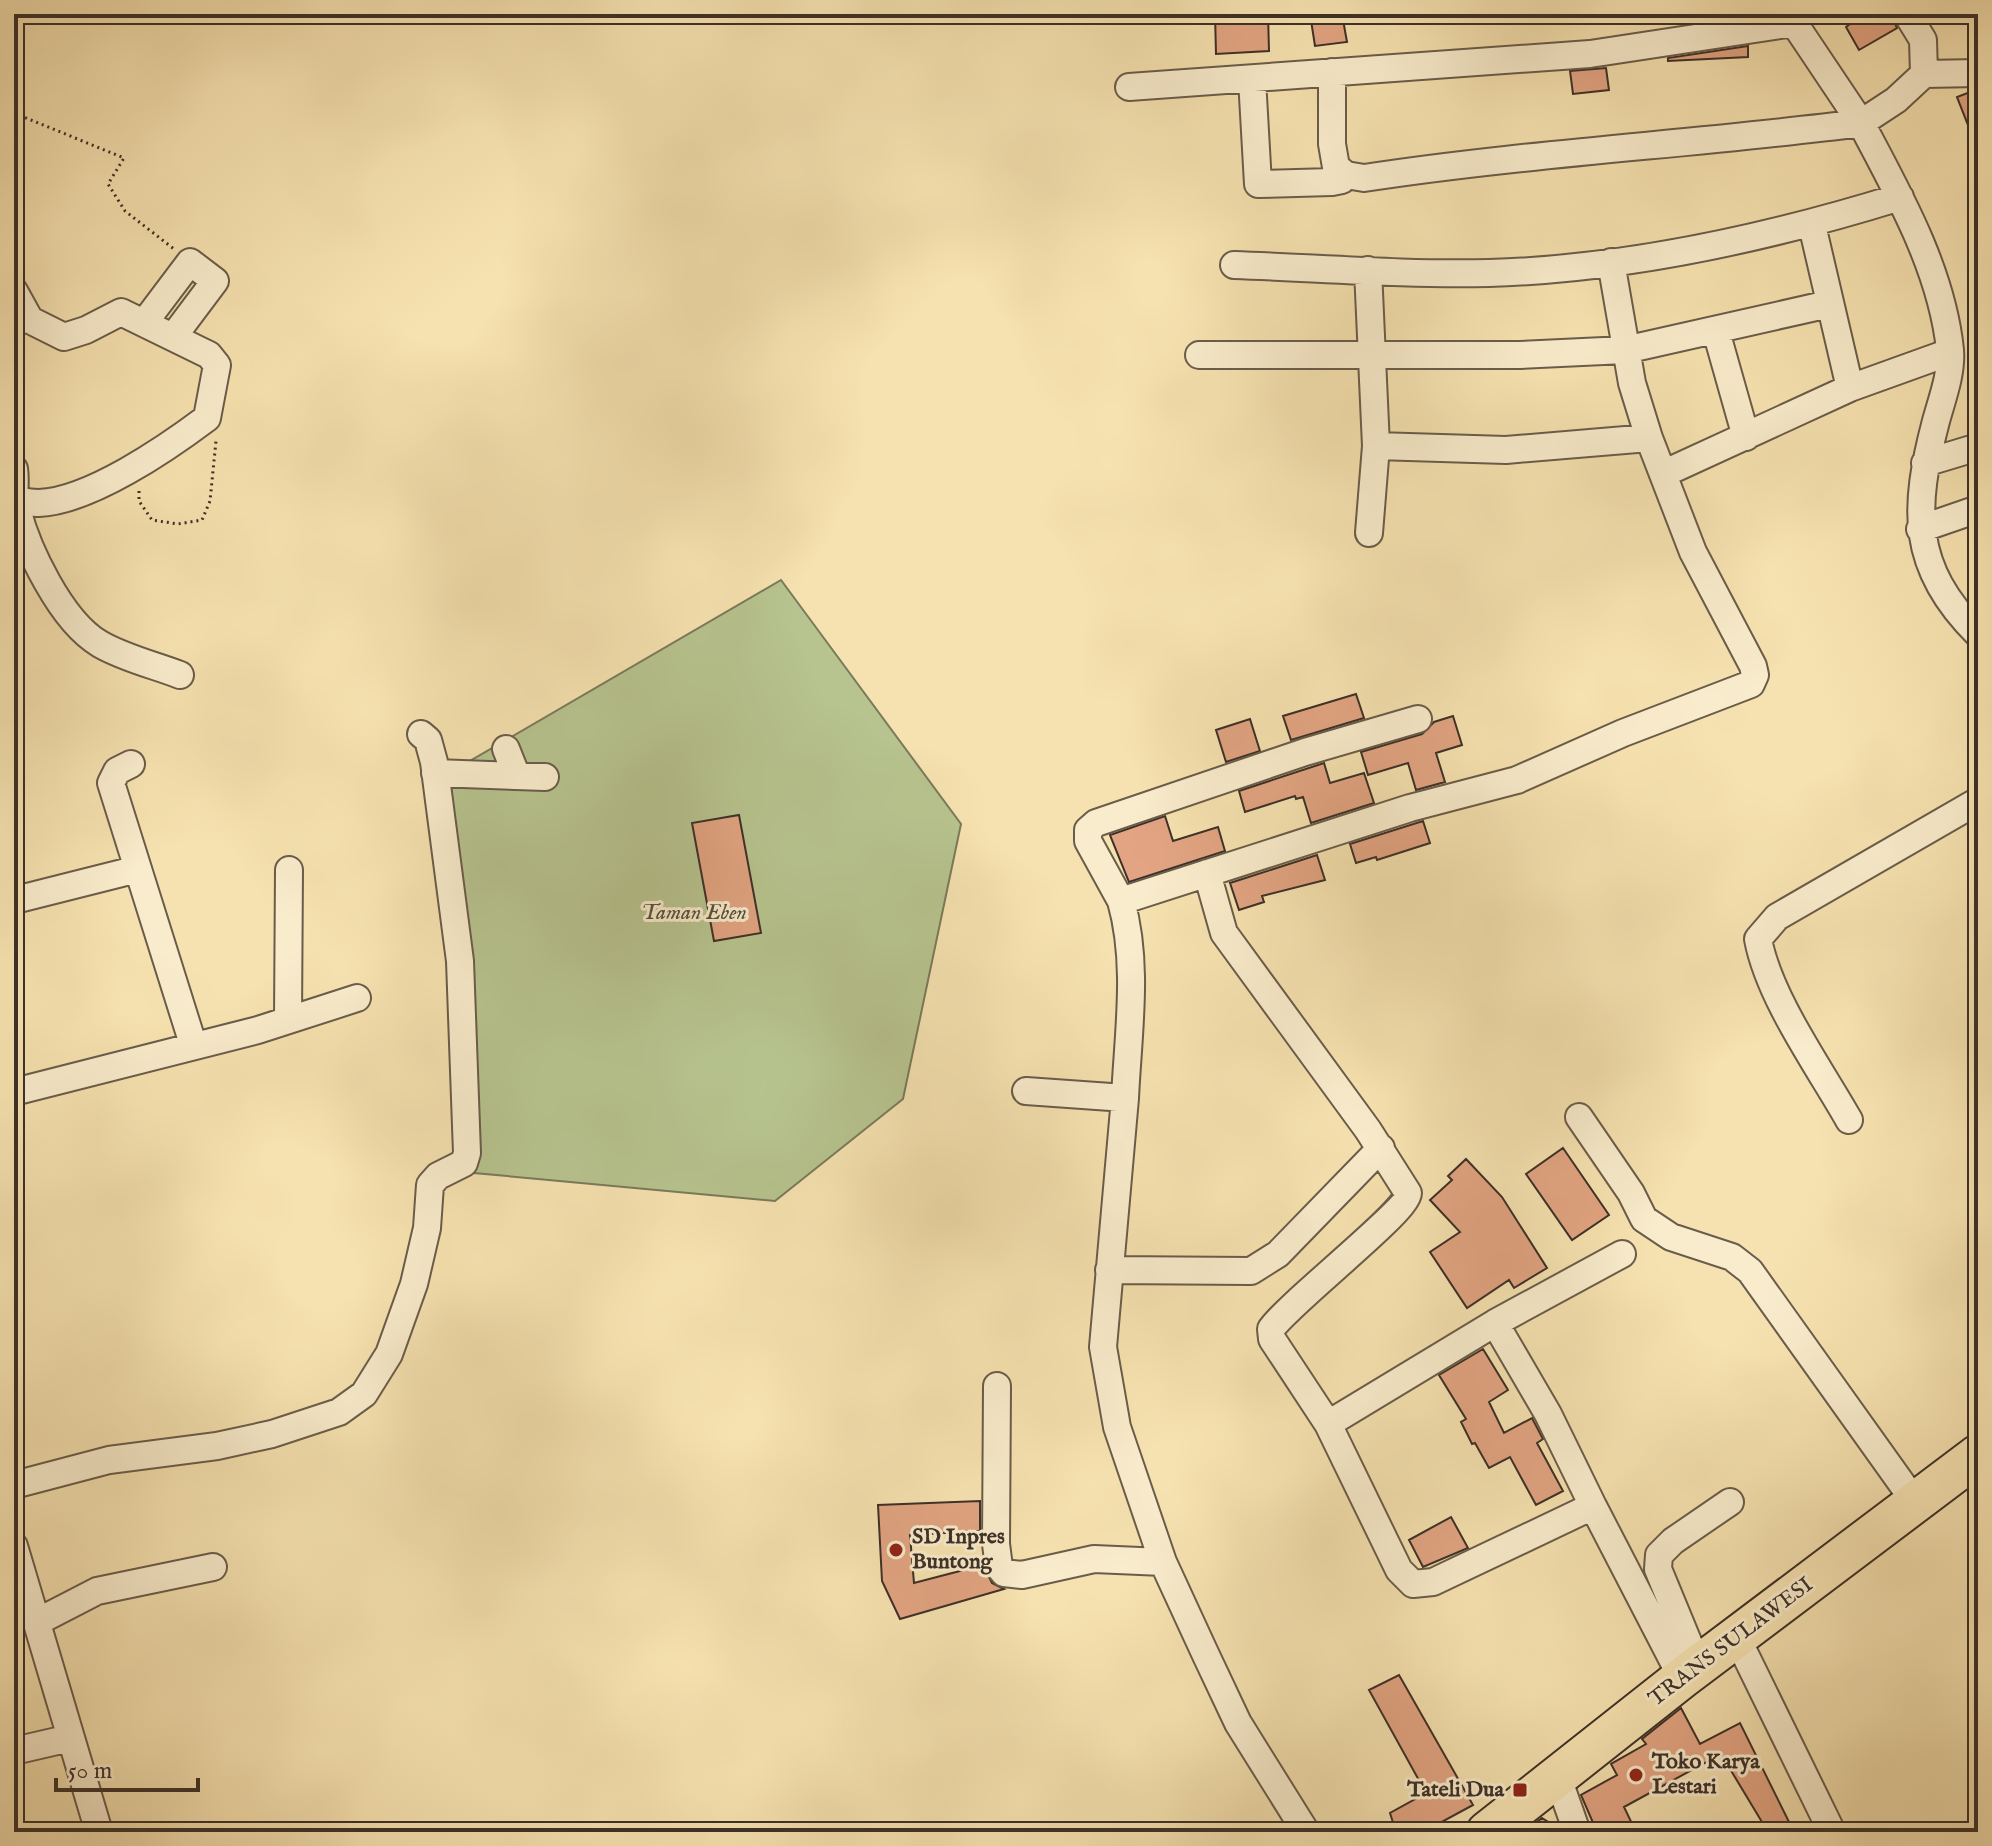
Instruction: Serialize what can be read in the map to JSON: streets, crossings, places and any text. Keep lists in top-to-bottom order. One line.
{"streets":{"highway":["TRANS SULAWESI"]},"parks":["Taman Eben"],"places":{"other":["SD Inpres Buntong","Toko Karya Lestari"],"transit":["Tateli Dua"]},"scale_bar":"50 m"}
